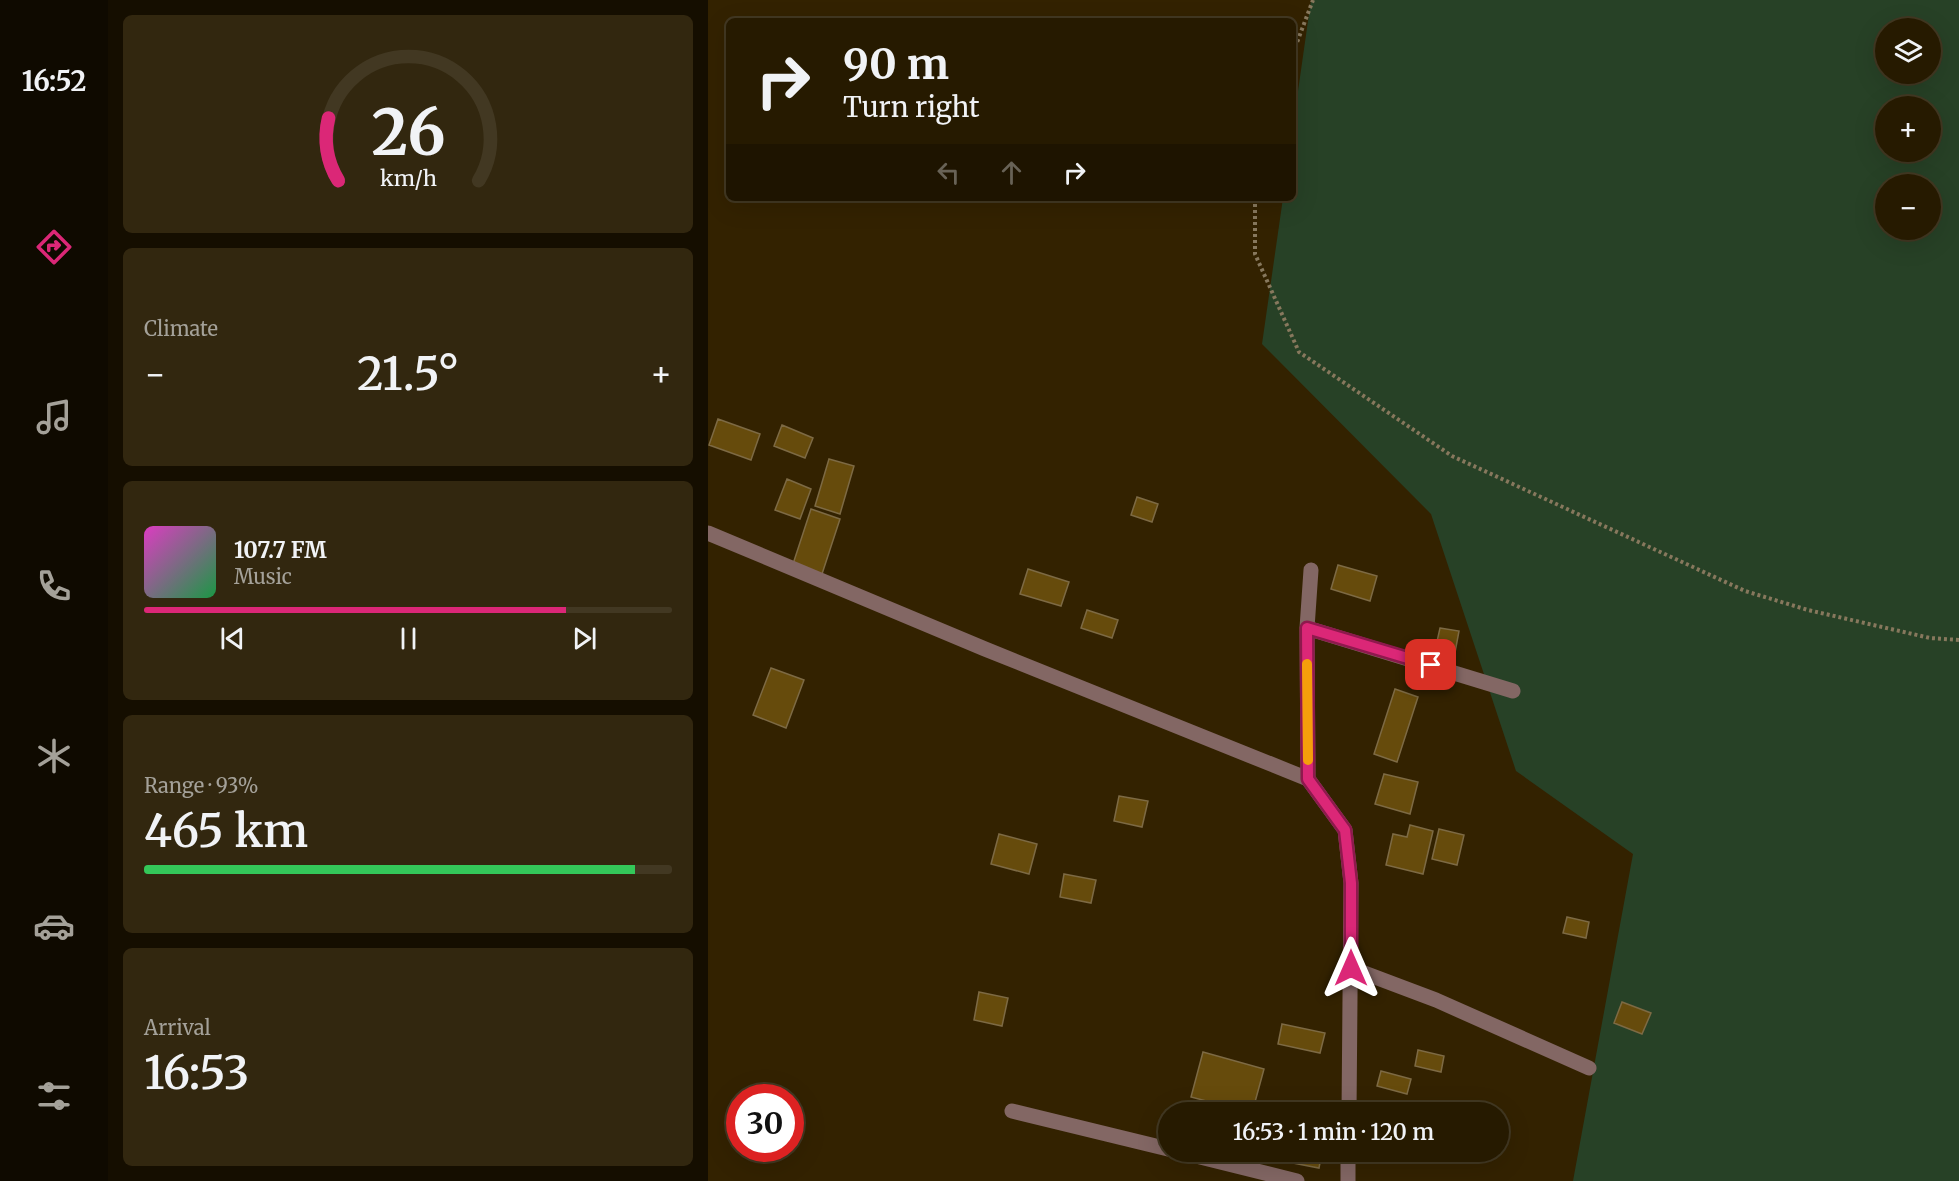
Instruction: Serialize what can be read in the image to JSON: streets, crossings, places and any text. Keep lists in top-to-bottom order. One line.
{"page":{"tabs":"16:52","map_buttons":["+","−"],"turn":["90 m","Turn right"],"tile":["Climate",["Range · 93%","465 km"],["Arrival","16:53"]],"heat":["−","21.5°","+"],"song":["107.7 FM","Music"],"limit":"30","trip":"16:53 · 1 min · 120 m","gauge":["26","km/h"]}}
